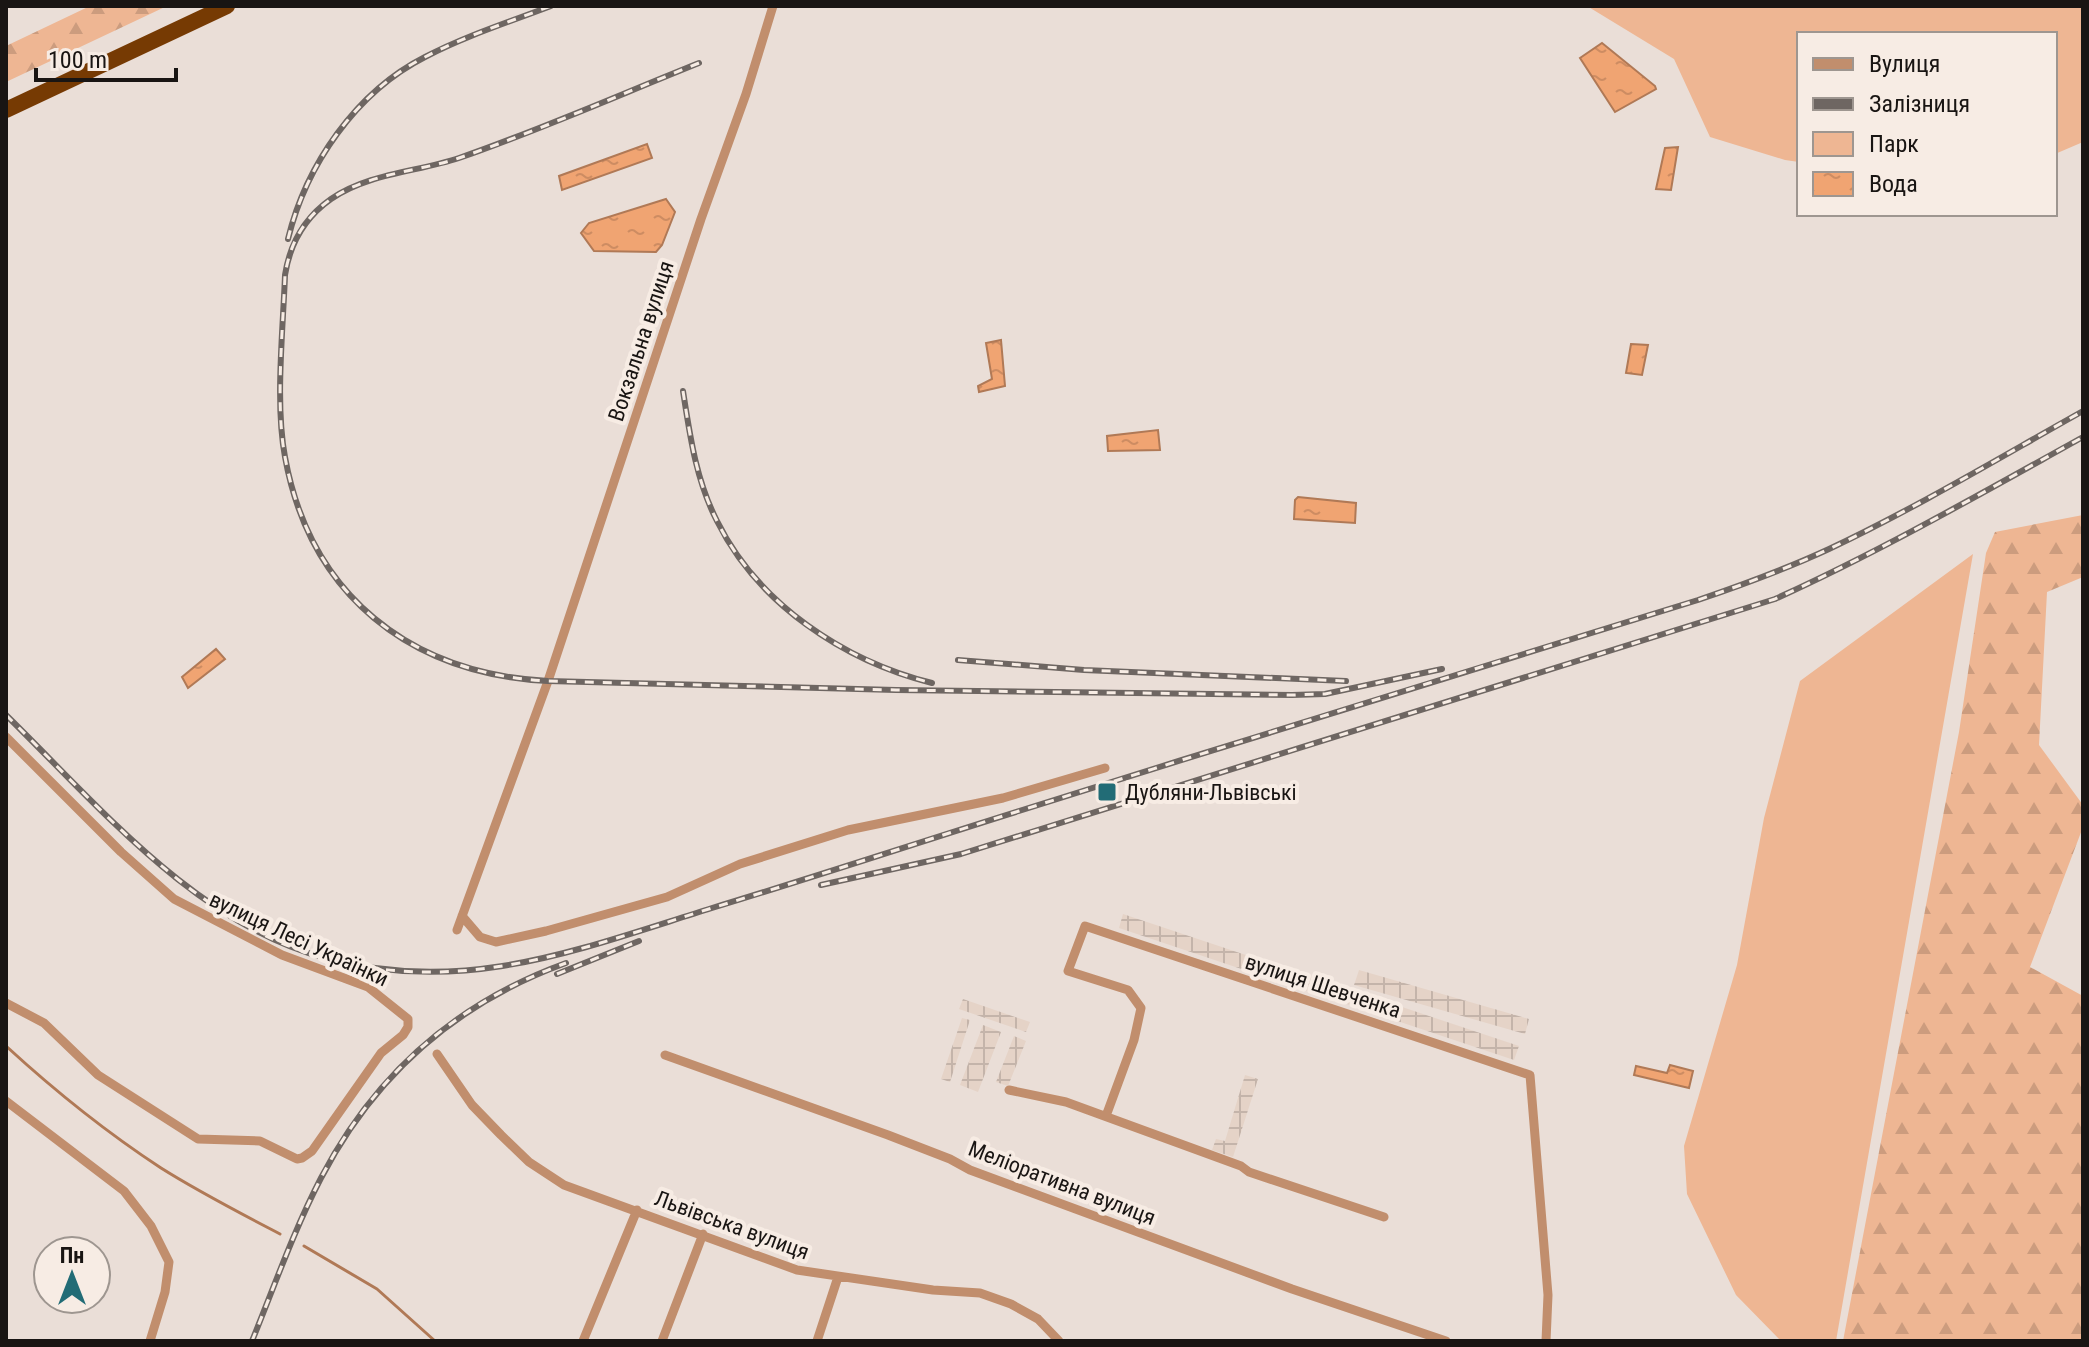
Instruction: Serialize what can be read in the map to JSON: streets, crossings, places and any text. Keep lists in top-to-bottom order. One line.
{"streets":{"street":["Вокзальна вулиця","вулиця Лесі Українки","вулиця Шевченка","Меліоративна вулиця","Львівська вулиця"]},"places":{"transit":["Дубляни-Львівські"]},"legend":["Вулиця","Залізниця","Парк","Вода"],"scale_bar":"100 m","north":"top"}
